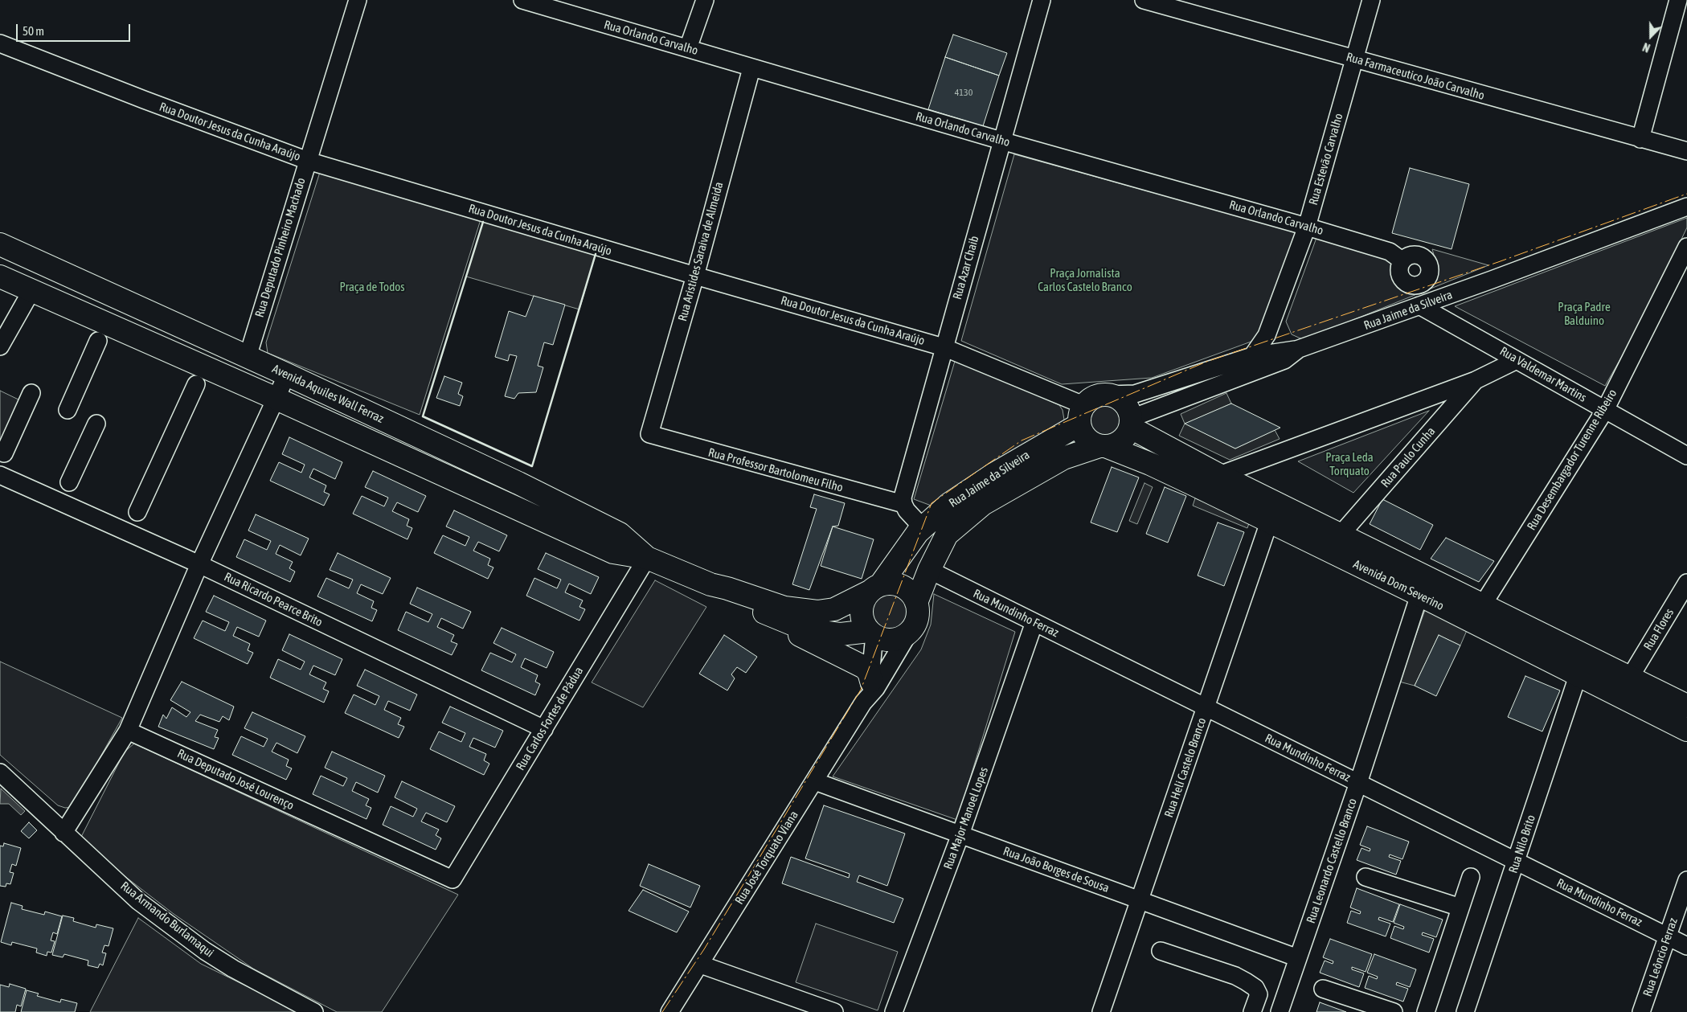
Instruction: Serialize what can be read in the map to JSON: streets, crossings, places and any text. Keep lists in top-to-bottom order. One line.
{"streets":{"main road":["Rua Jaime da Silveira","Avenida Aquiles Wall Ferraz","Avenida Dom Severino"],"street":["Rua Orlando Carvalho","Rua Farmaceutico João Carvalho","Rua Doutor Jesus da Cunha Araújo","Rua Estevão Carvalho","Rua Deputado Pinheiro Machado","Rua Aristides Saraiva de Almeida","Rua Azar Chaib","Rua Valdemar Martins","Rua Paulo Cunha","Rua Desembargador Turenne Ribeiro","Rua Professor Bartolomeu Filho","Rua Ricardo Pearce Brito","Rua Mundinho Ferraz","Rua Flores","Rua Carlos Fortes de Pádua","Rua Heli Castelo Branco","Rua Deputado José Lourenço","Rua Major Manoel Lopes","Rua Nilo Brito","Rua José Torquato Viana","Rua Leonardo Castello Branco","Rua João Borges de Sousa","Rua Armando Burlamaqui","Rua Leôncio Ferraz"]},"crossings":[["Rua Orlando Carvalho","Rua Estevão Carvalho"],["Rua Orlando Carvalho","Rua Aristides Saraiva de Almeida"],["Rua Orlando Carvalho","Rua Azar Chaib"],["Rua Farmaceutico João Carvalho","Rua Estevão Carvalho"],["Rua Doutor Jesus da Cunha Araújo","Rua Deputado Pinheiro Machado"],["Rua Doutor Jesus da Cunha Araújo","Rua Aristides Saraiva de Almeida"],["Rua Doutor Jesus da Cunha Araújo","Rua Azar Chaib"],["Rua Doutor Jesus da Cunha Araújo","Rua Jaime da Silveira"],["Rua Doutor Jesus da Cunha Araújo","Avenida Dom Severino"],["Rua Deputado Pinheiro Machado","Avenida Aquiles Wall Ferraz"],["Rua Aristides Saraiva de Almeida","Rua Professor Bartolomeu Filho"],["Rua Azar Chaib","Rua Professor Bartolomeu Filho"],["Rua Jaime da Silveira","Rua Valdemar Martins"],["Rua Jaime da Silveira","Avenida Aquiles Wall Ferraz"],["Rua Jaime da Silveira","Avenida Dom Severino"],["Rua Jaime da Silveira","Rua Mundinho Ferraz"],["Rua Jaime da Silveira","Rua José Torquato Viana"],["Rua Valdemar Martins","Rua Desembargador Turenne Ribeiro"],["Avenida Aquiles Wall Ferraz","Rua Carlos Fortes de Pádua"],["Avenida Aquiles Wall Ferraz","Rua José Torquato Viana"],["Rua Paulo Cunha","Avenida Dom Severino"],["Rua Desembargador Turenne Ribeiro","Avenida Dom Severino"],["Avenida Dom Severino","Rua Flores"],["Avenida Dom Severino","Rua Heli Castelo Branco"],["Avenida Dom Severino","Rua Nilo Brito"],["Avenida Dom Severino","Rua Leonardo Castello Branco"],["Rua Ricardo Pearce Brito","Rua Carlos Fortes de Pádua"],["Rua Mundinho Ferraz","Rua Heli Castelo Branco"],["Rua Mundinho Ferraz","Rua Major Manoel Lopes"],["Rua Mundinho Ferraz","Rua Nilo Brito"],["Rua Mundinho Ferraz","Rua Leonardo Castello Branco"],["Rua Mundinho Ferraz","Rua Leôncio Ferraz"],["Rua Carlos Fortes de Pádua","Rua Deputado José Lourenço"],["Rua Heli Castelo Branco","Rua João Borges de Sousa"],["Rua Major Manoel Lopes","Rua João Borges de Sousa"],["Rua José Torquato Viana","Rua João Borges de Sousa"],["Rua Leonardo Castello Branco","Rua João Borges de Sousa"]],"parks":["Praça Jornalista Carlos Castelo Branco","Praça de Todos","Praça Padre Balduino","Praça Leda Torquato"],"house_numbers":["4130"],"scale_bar":"50 m","north":"bottom"}
